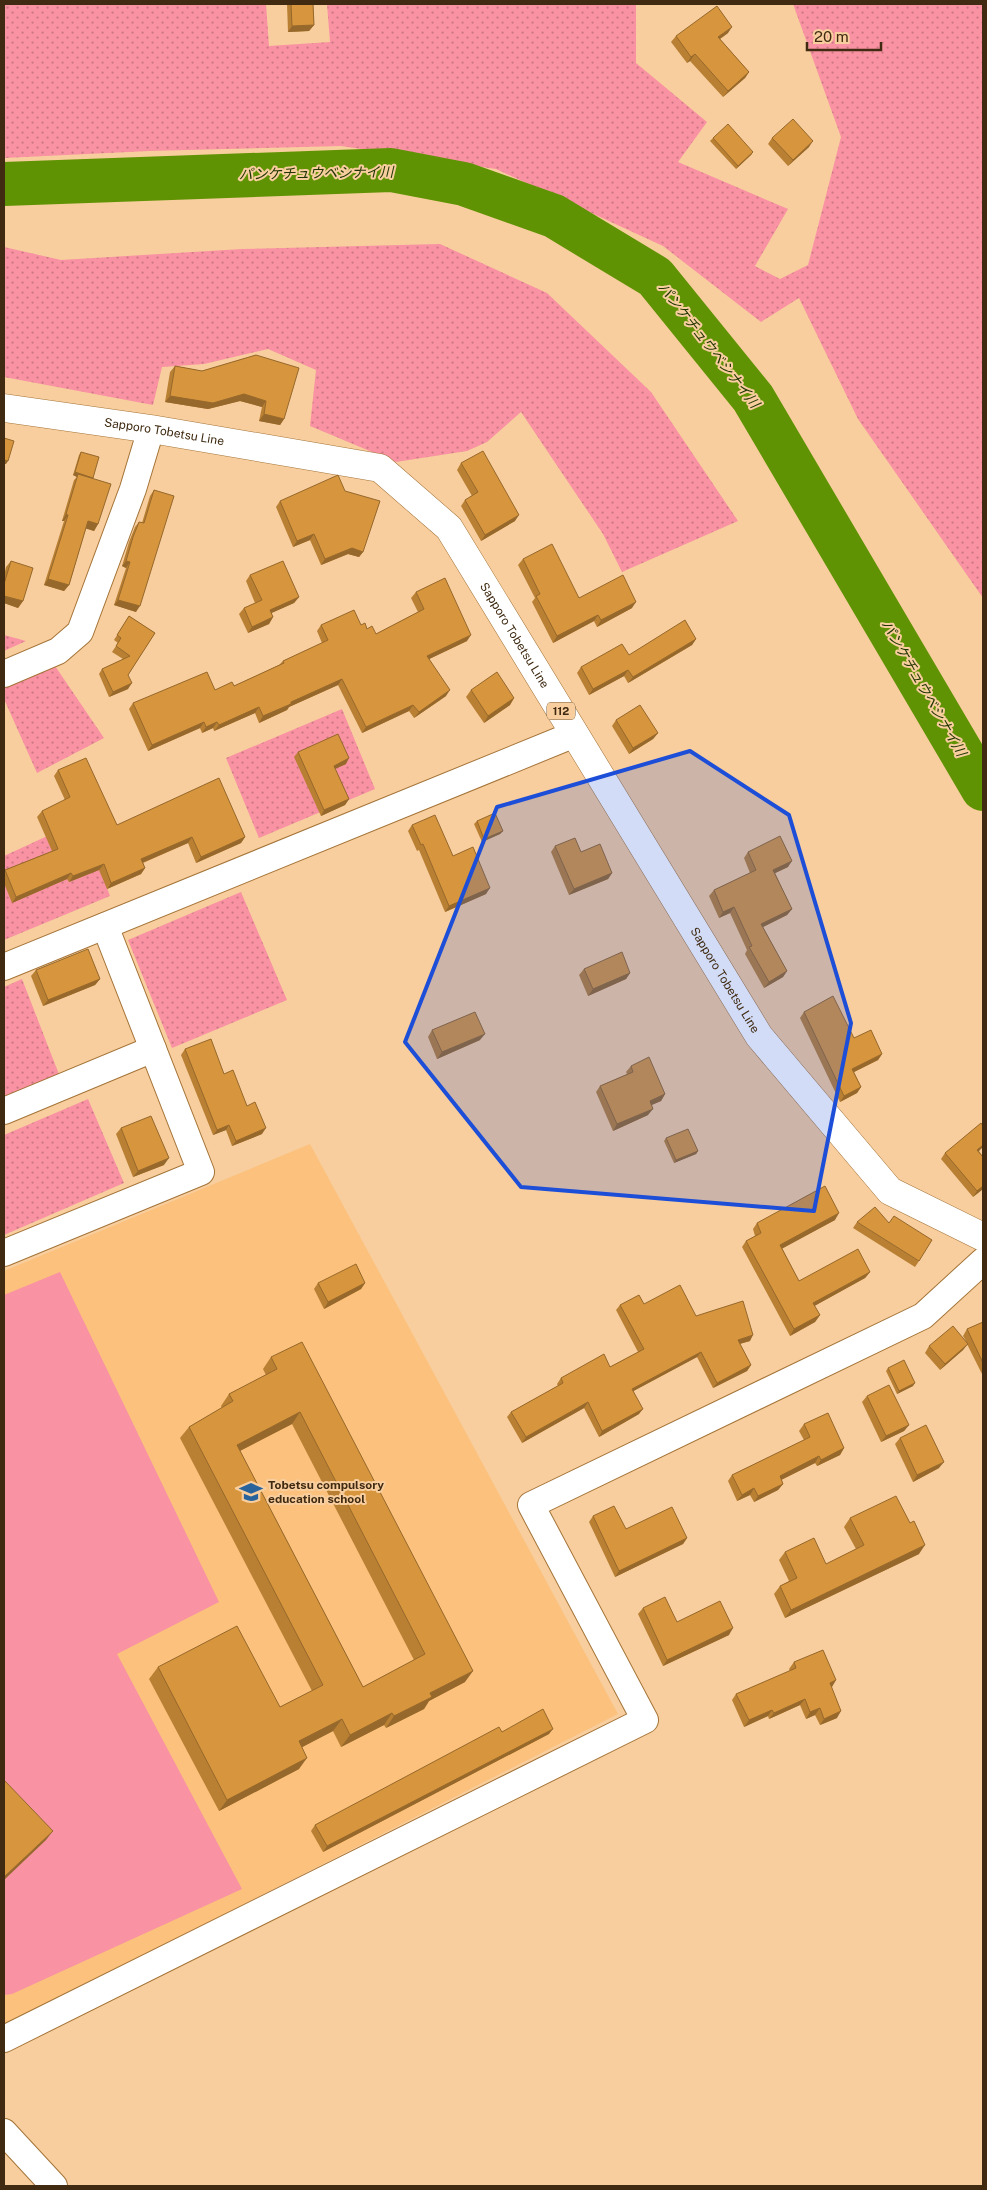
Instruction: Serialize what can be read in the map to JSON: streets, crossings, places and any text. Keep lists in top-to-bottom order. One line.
{"streets":{"main road":["Sapporo Tobetsu Line","112"]},"water":["パンケチュウベシナイ川"],"places":{"school or university":["Tobetsu compulsory education school"]},"scale_bar":"20 m"}
